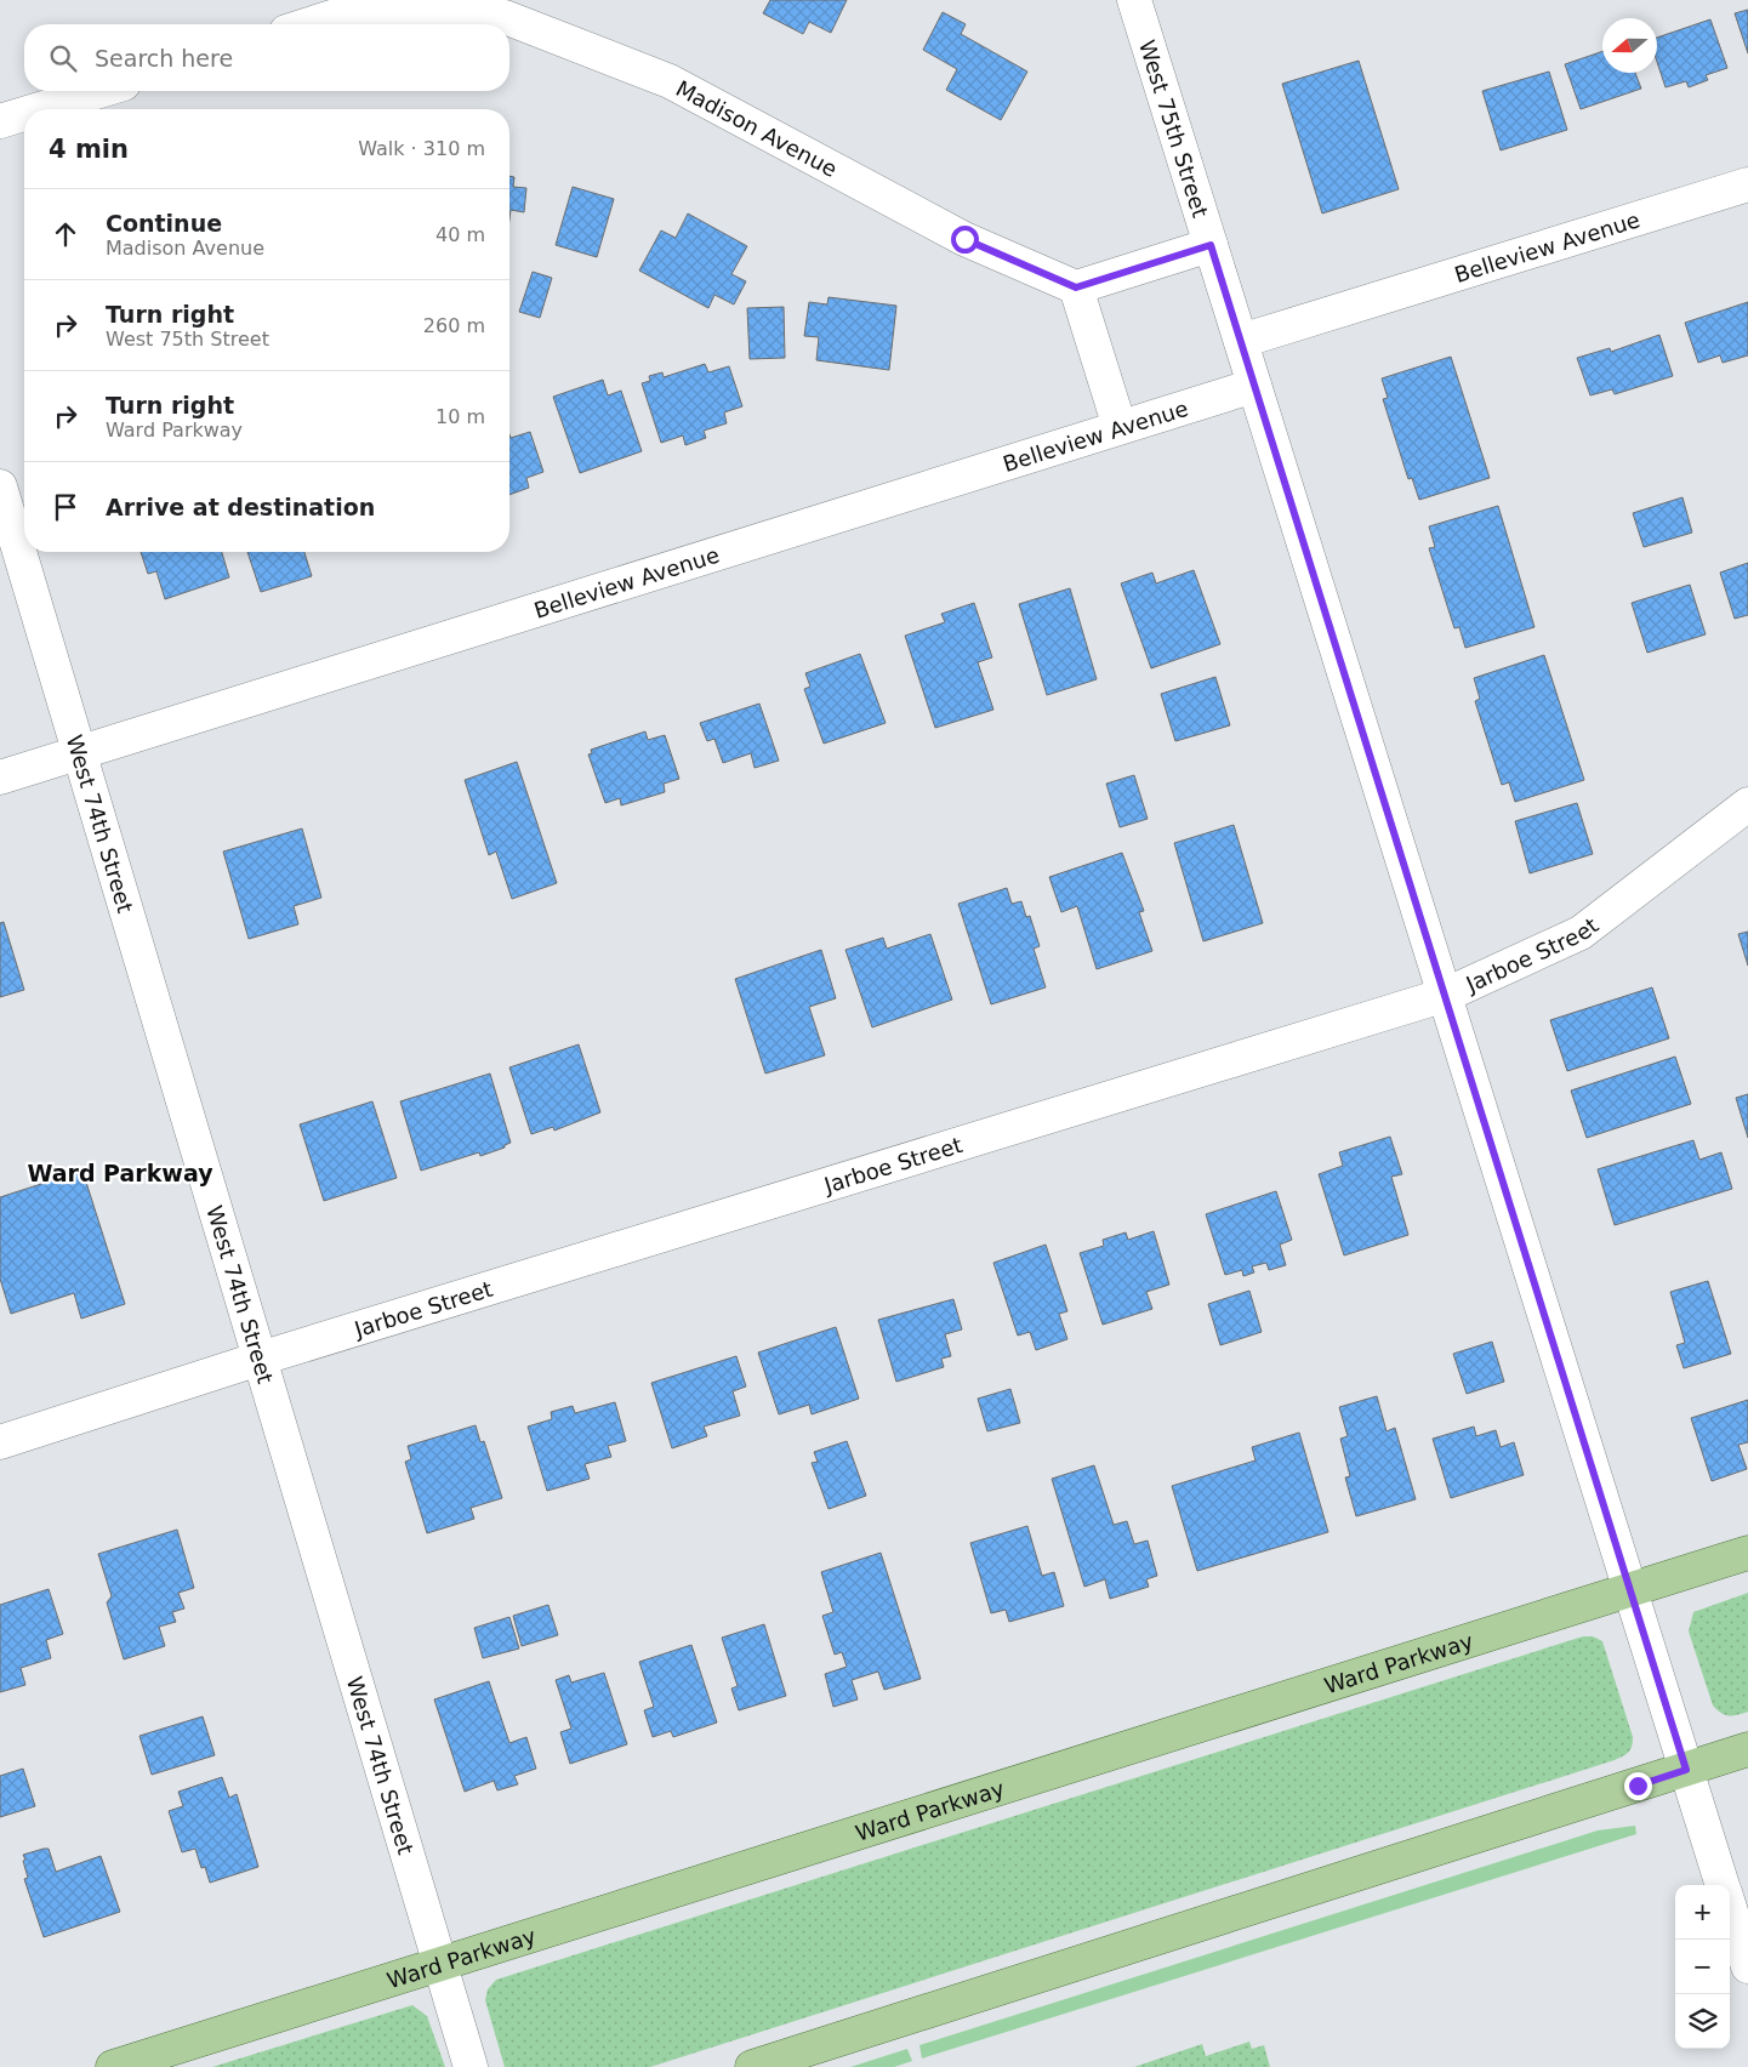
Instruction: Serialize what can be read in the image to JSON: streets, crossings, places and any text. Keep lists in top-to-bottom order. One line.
{"streets":{"main road":["Ward Parkway"],"street":["Madison Avenue","West 75th Street","Belleview Avenue","West 74th Street","Jarboe Street"]},"crossings":[["West 75th Street","Belleview Avenue"],["West 75th Street","Jarboe Street"],["West 75th Street","Ward Parkway"],["Belleview Avenue","West 74th Street"],["West 74th Street","Jarboe Street"],["West 74th Street","Ward Parkway"]],"districts":["Ward Parkway"],"north":"left","page":{"search":"Search here","heading":["4 min","Walk · 310 m"],"list":[["Continue","Madison Avenue","40 m"],["Turn right","West 75th Street","260 m"],["Turn right","Ward Parkway","10 m"],"Arrive at destination"],"map_buttons":["+","−"]}}
